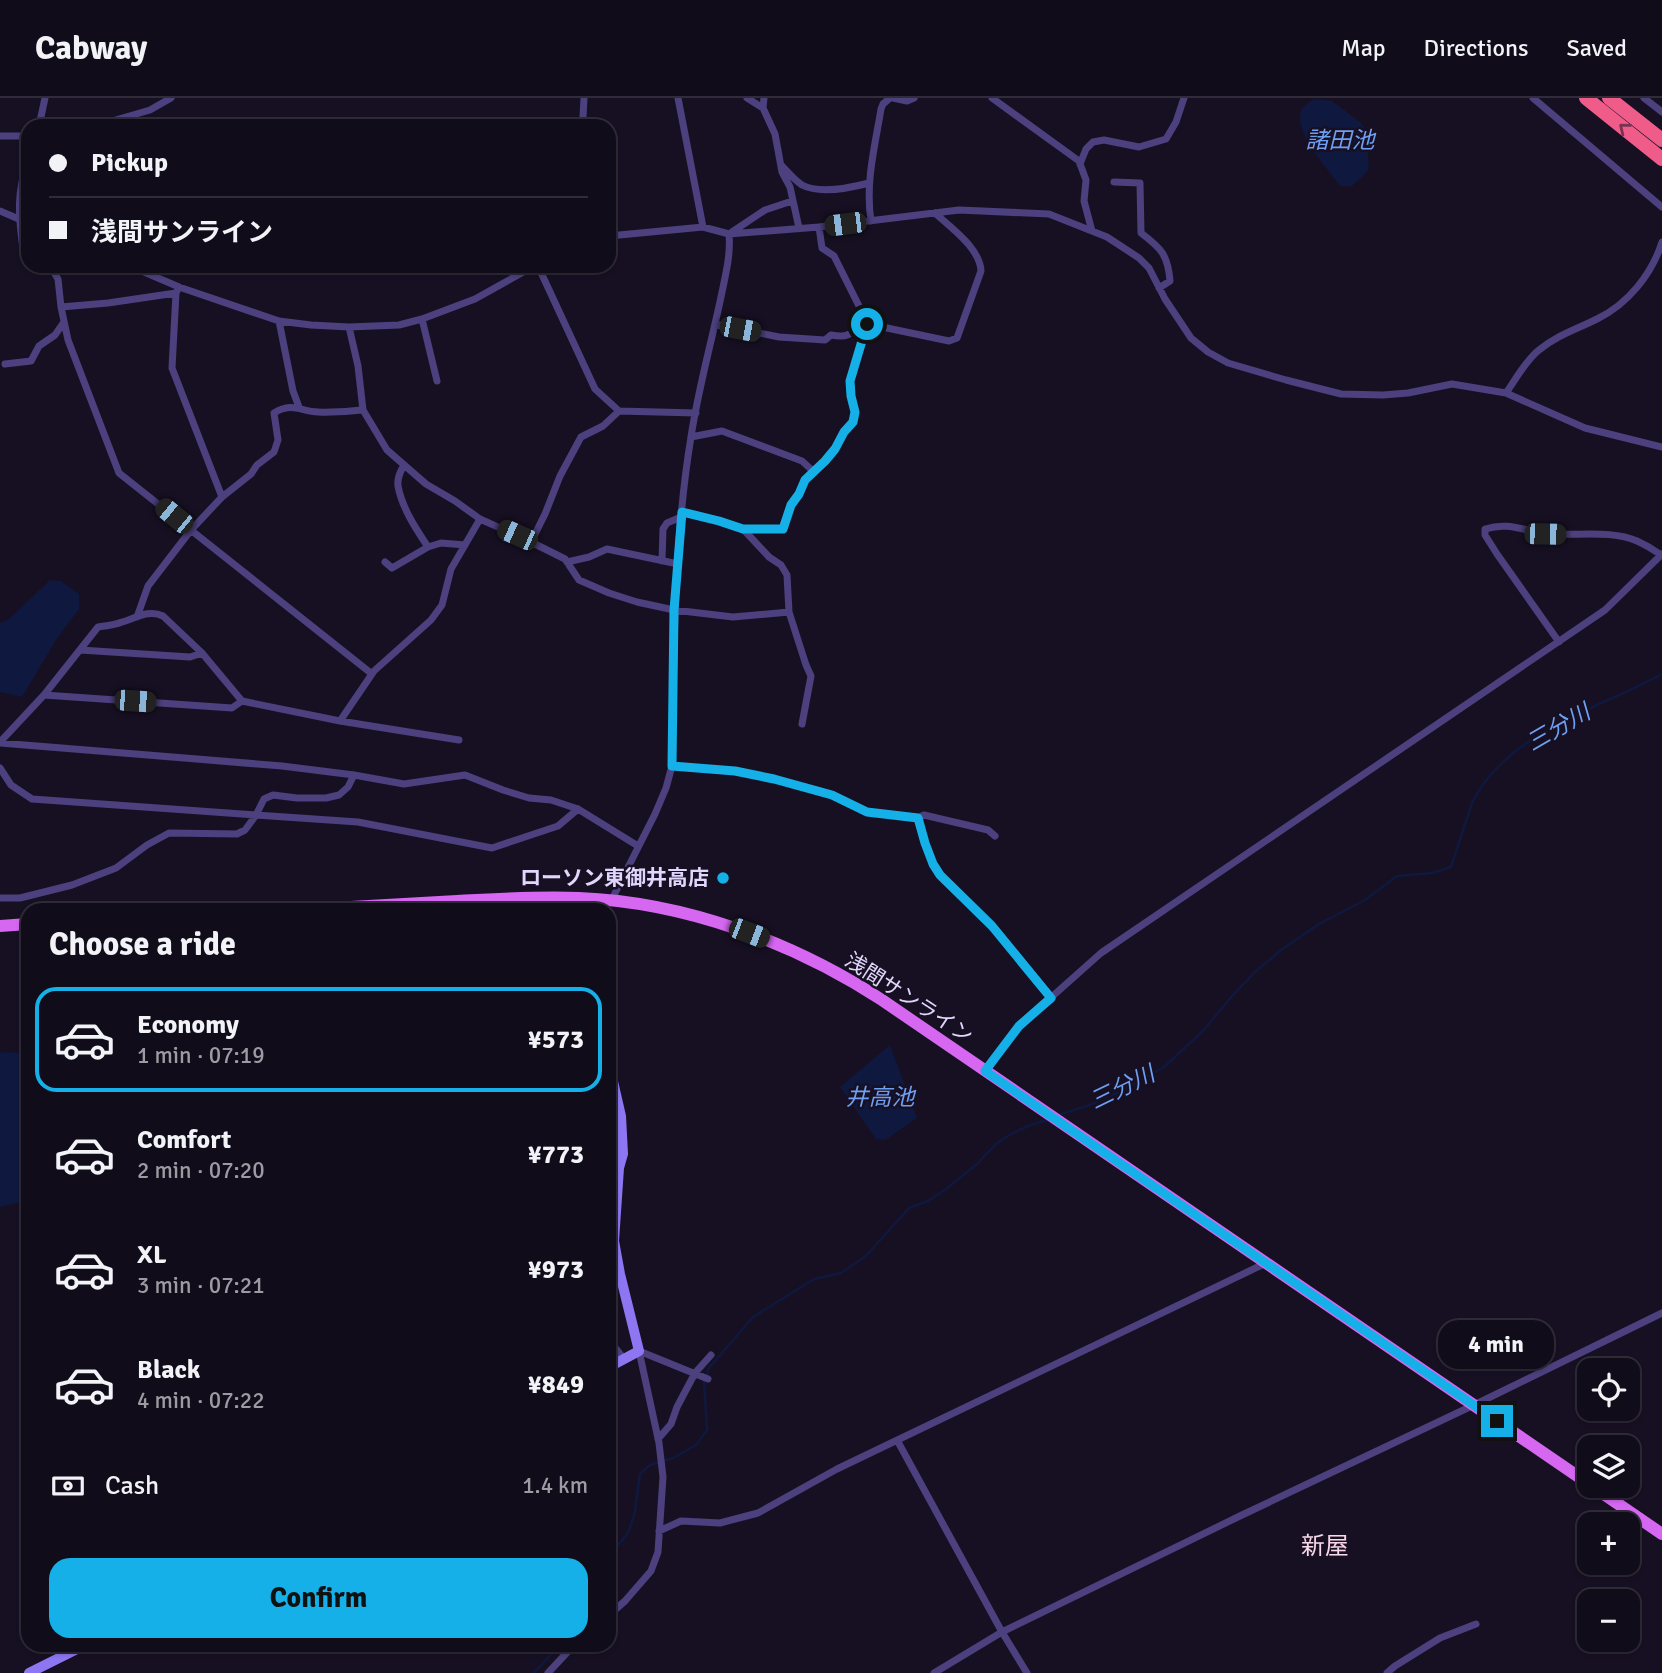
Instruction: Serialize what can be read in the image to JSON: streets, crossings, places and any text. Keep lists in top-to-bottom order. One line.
{"streets":{"main road":["浅間サンライン"]},"districts":["新屋"],"water":["諸田池","三分川","井高池"],"places":["ローソン東御井高店"],"page":{"header":"Cabway","nav":["Map","Directions","Saved"],"banner":["Pickup","浅間サンライン"],"heading":"Choose a ride","list":[{"name":"Economy","note":"1 min · 07:19","value":"¥573"},{"name":"Comfort","note":"2 min · 07:20","value":"¥773"},{"name":"XL","note":"3 min · 07:21","value":"¥973"},{"name":"Black","note":"4 min · 07:22","value":"¥849"}],"bubble":"4 min","map_buttons":["+","−"],"pay":["Cash","1.4 km"],"buttons":"Confirm"}}
